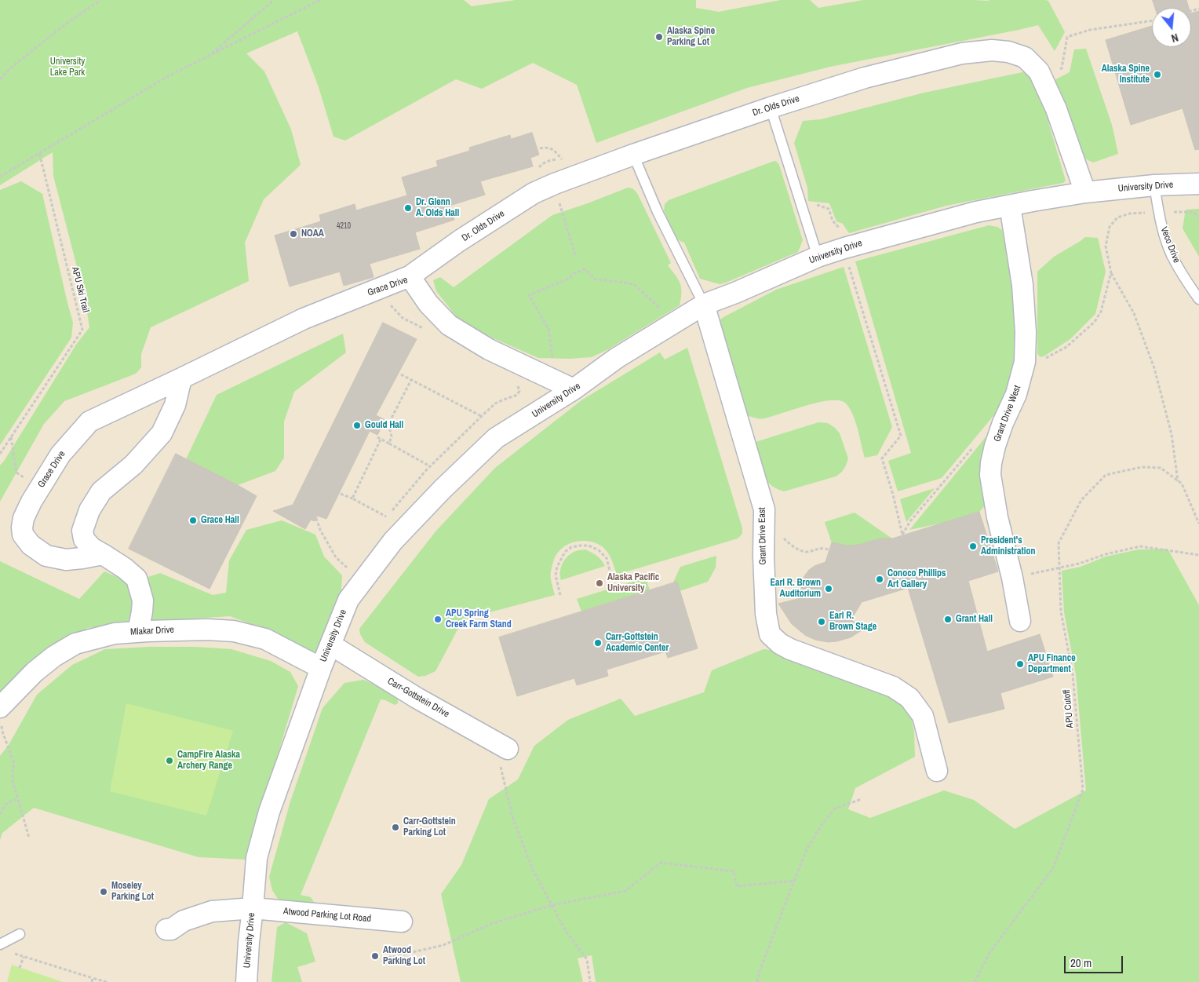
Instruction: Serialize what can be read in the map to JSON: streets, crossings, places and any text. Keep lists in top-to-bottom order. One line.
{"streets":{"street":["Dr. Olds Drive","University Drive","Grace Drive","Grant Drive West","Grant Drive East","Mlakar Drive","Carr-Gottstein Drive","Atwood Parking Lot Road"],"lane":["Veco Drive"],"path":["APU Ski Trail","APU Cutoff"]},"crossings":[["Dr. Olds Drive","University Drive"],["Dr. Olds Drive","Grace Drive"],["University Drive","Veco Drive"],["University Drive","Grace Drive"],["University Drive","Grant Drive West"],["University Drive","Grant Drive East"],["University Drive","Mlakar Drive"],["University Drive","Carr-Gottstein Drive"],["University Drive","Atwood Parking Lot Road"]],"parks":["University Lake Park"],"places":["Alaska Spine Parking Lot","Alaska Spine Institute","Dr. Glenn A. Olds Hall","NOAA","Gould Hall","Grace Hall","President's Administration","Conoco Phillips Art Gallery","Alaska Pacific University","Earl R. Brown Auditorium","APU Spring Creek Farm Stand","Grant Hall","Earl R. Brown Stage","Carr-Gottstein Academic Center","APU Finance Department","CampFire Alaska Archery Range","Carr-Gottstein Parking Lot","Moseley Parking Lot","Atwood Parking Lot"],"house_numbers":["4210"],"scale_bar":"20 m","north":"bottom"}
